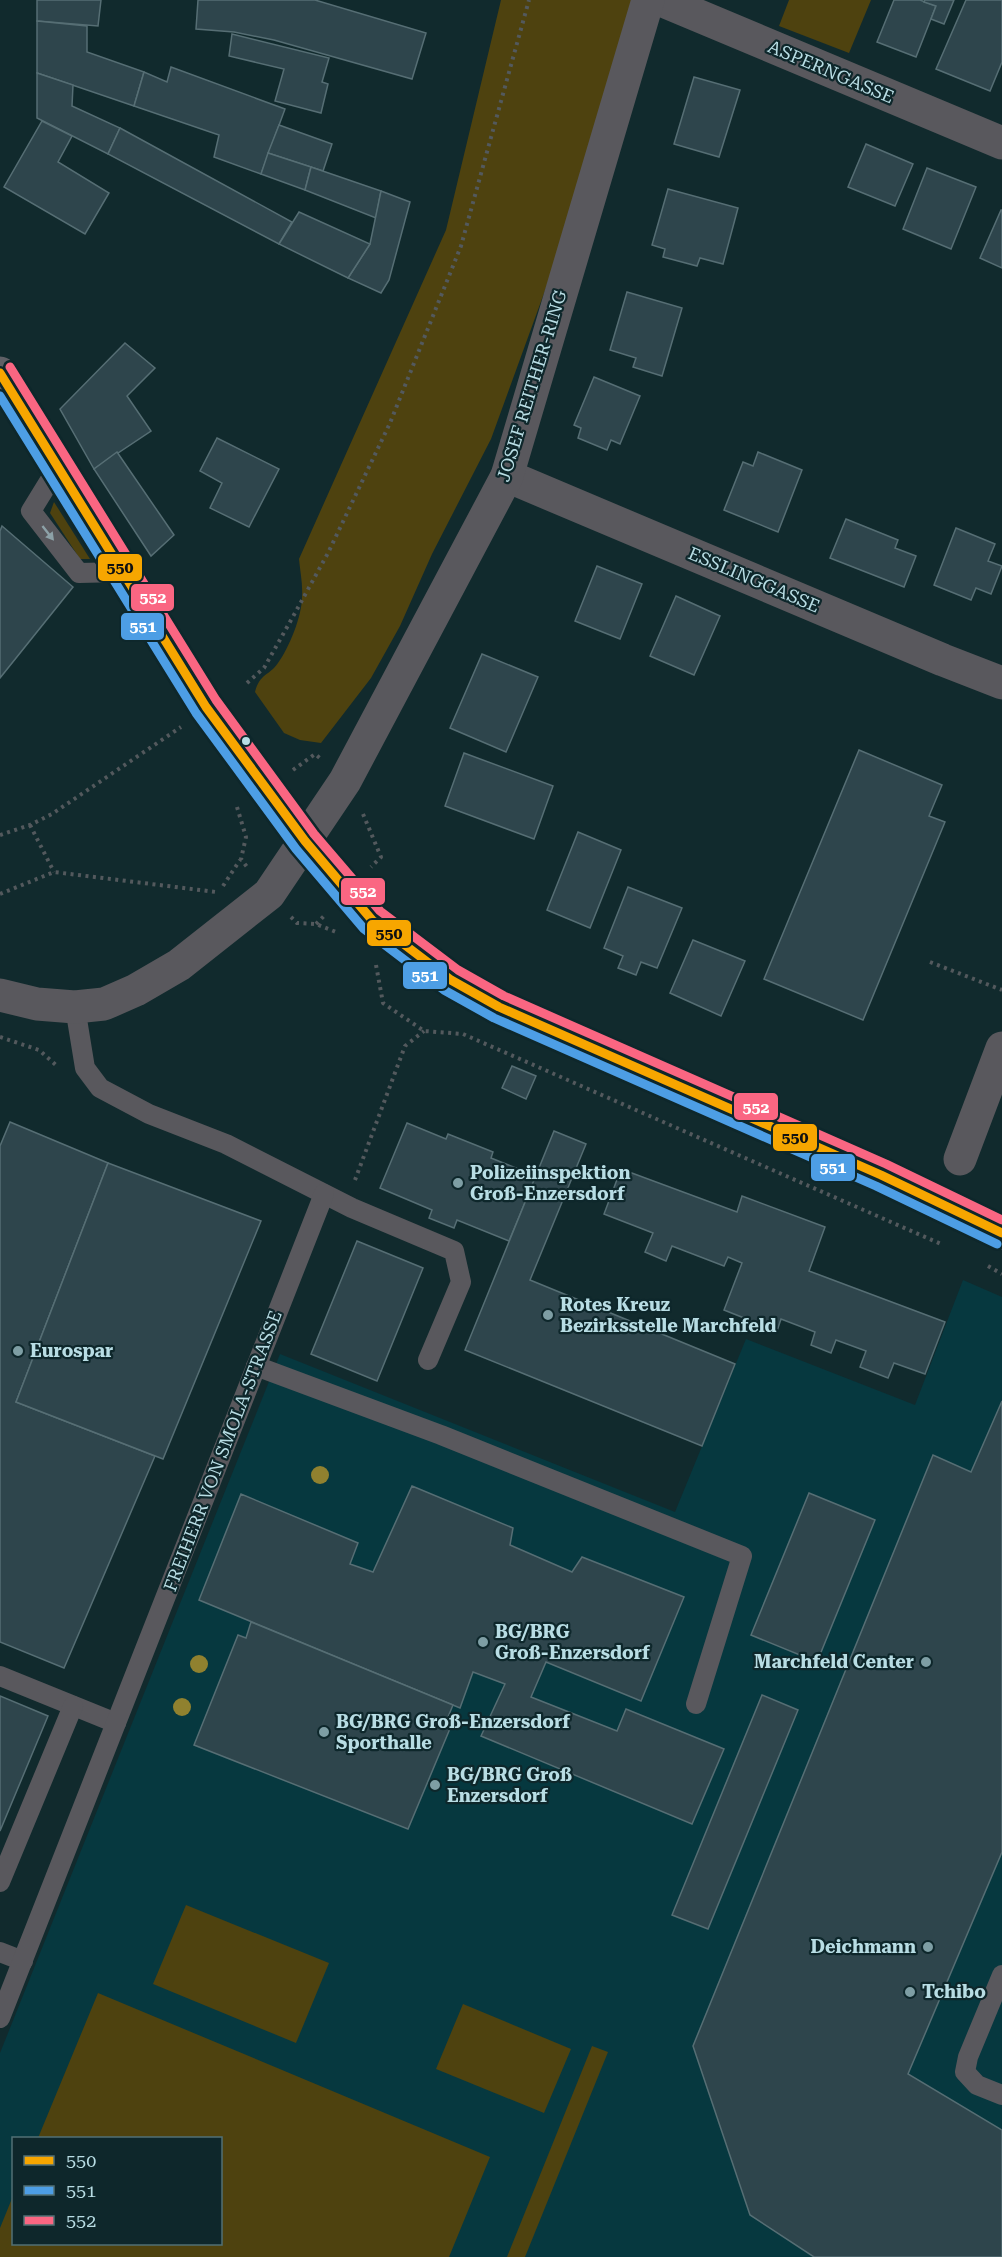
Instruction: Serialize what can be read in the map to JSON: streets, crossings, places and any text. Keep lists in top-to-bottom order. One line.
{"streets":{"street":["ASPERNGASSE","JOSEF REITHER-RING","ESSLINGGASSE"],"lane":["FREIHERR VON SMOLA-STRASSE"]},"crossings":[["JOSEF REITHER-RING","ESSLINGGASSE"]],"places":["Polizeiinspektion Groß-Enzersdorf","Rotes Kreuz Bezirksstelle Marchfeld","Eurospar","BG/BRG Groß-Enzersdorf","Marchfeld Center","BG/BRG Groß-Enzersdorf Sporthalle","BG/BRG Groß Enzersdorf","Deichmann","Tchibo"],"lines":["transit line 552","transit line 550","transit line 551"],"legend":["550","551","552"]}
